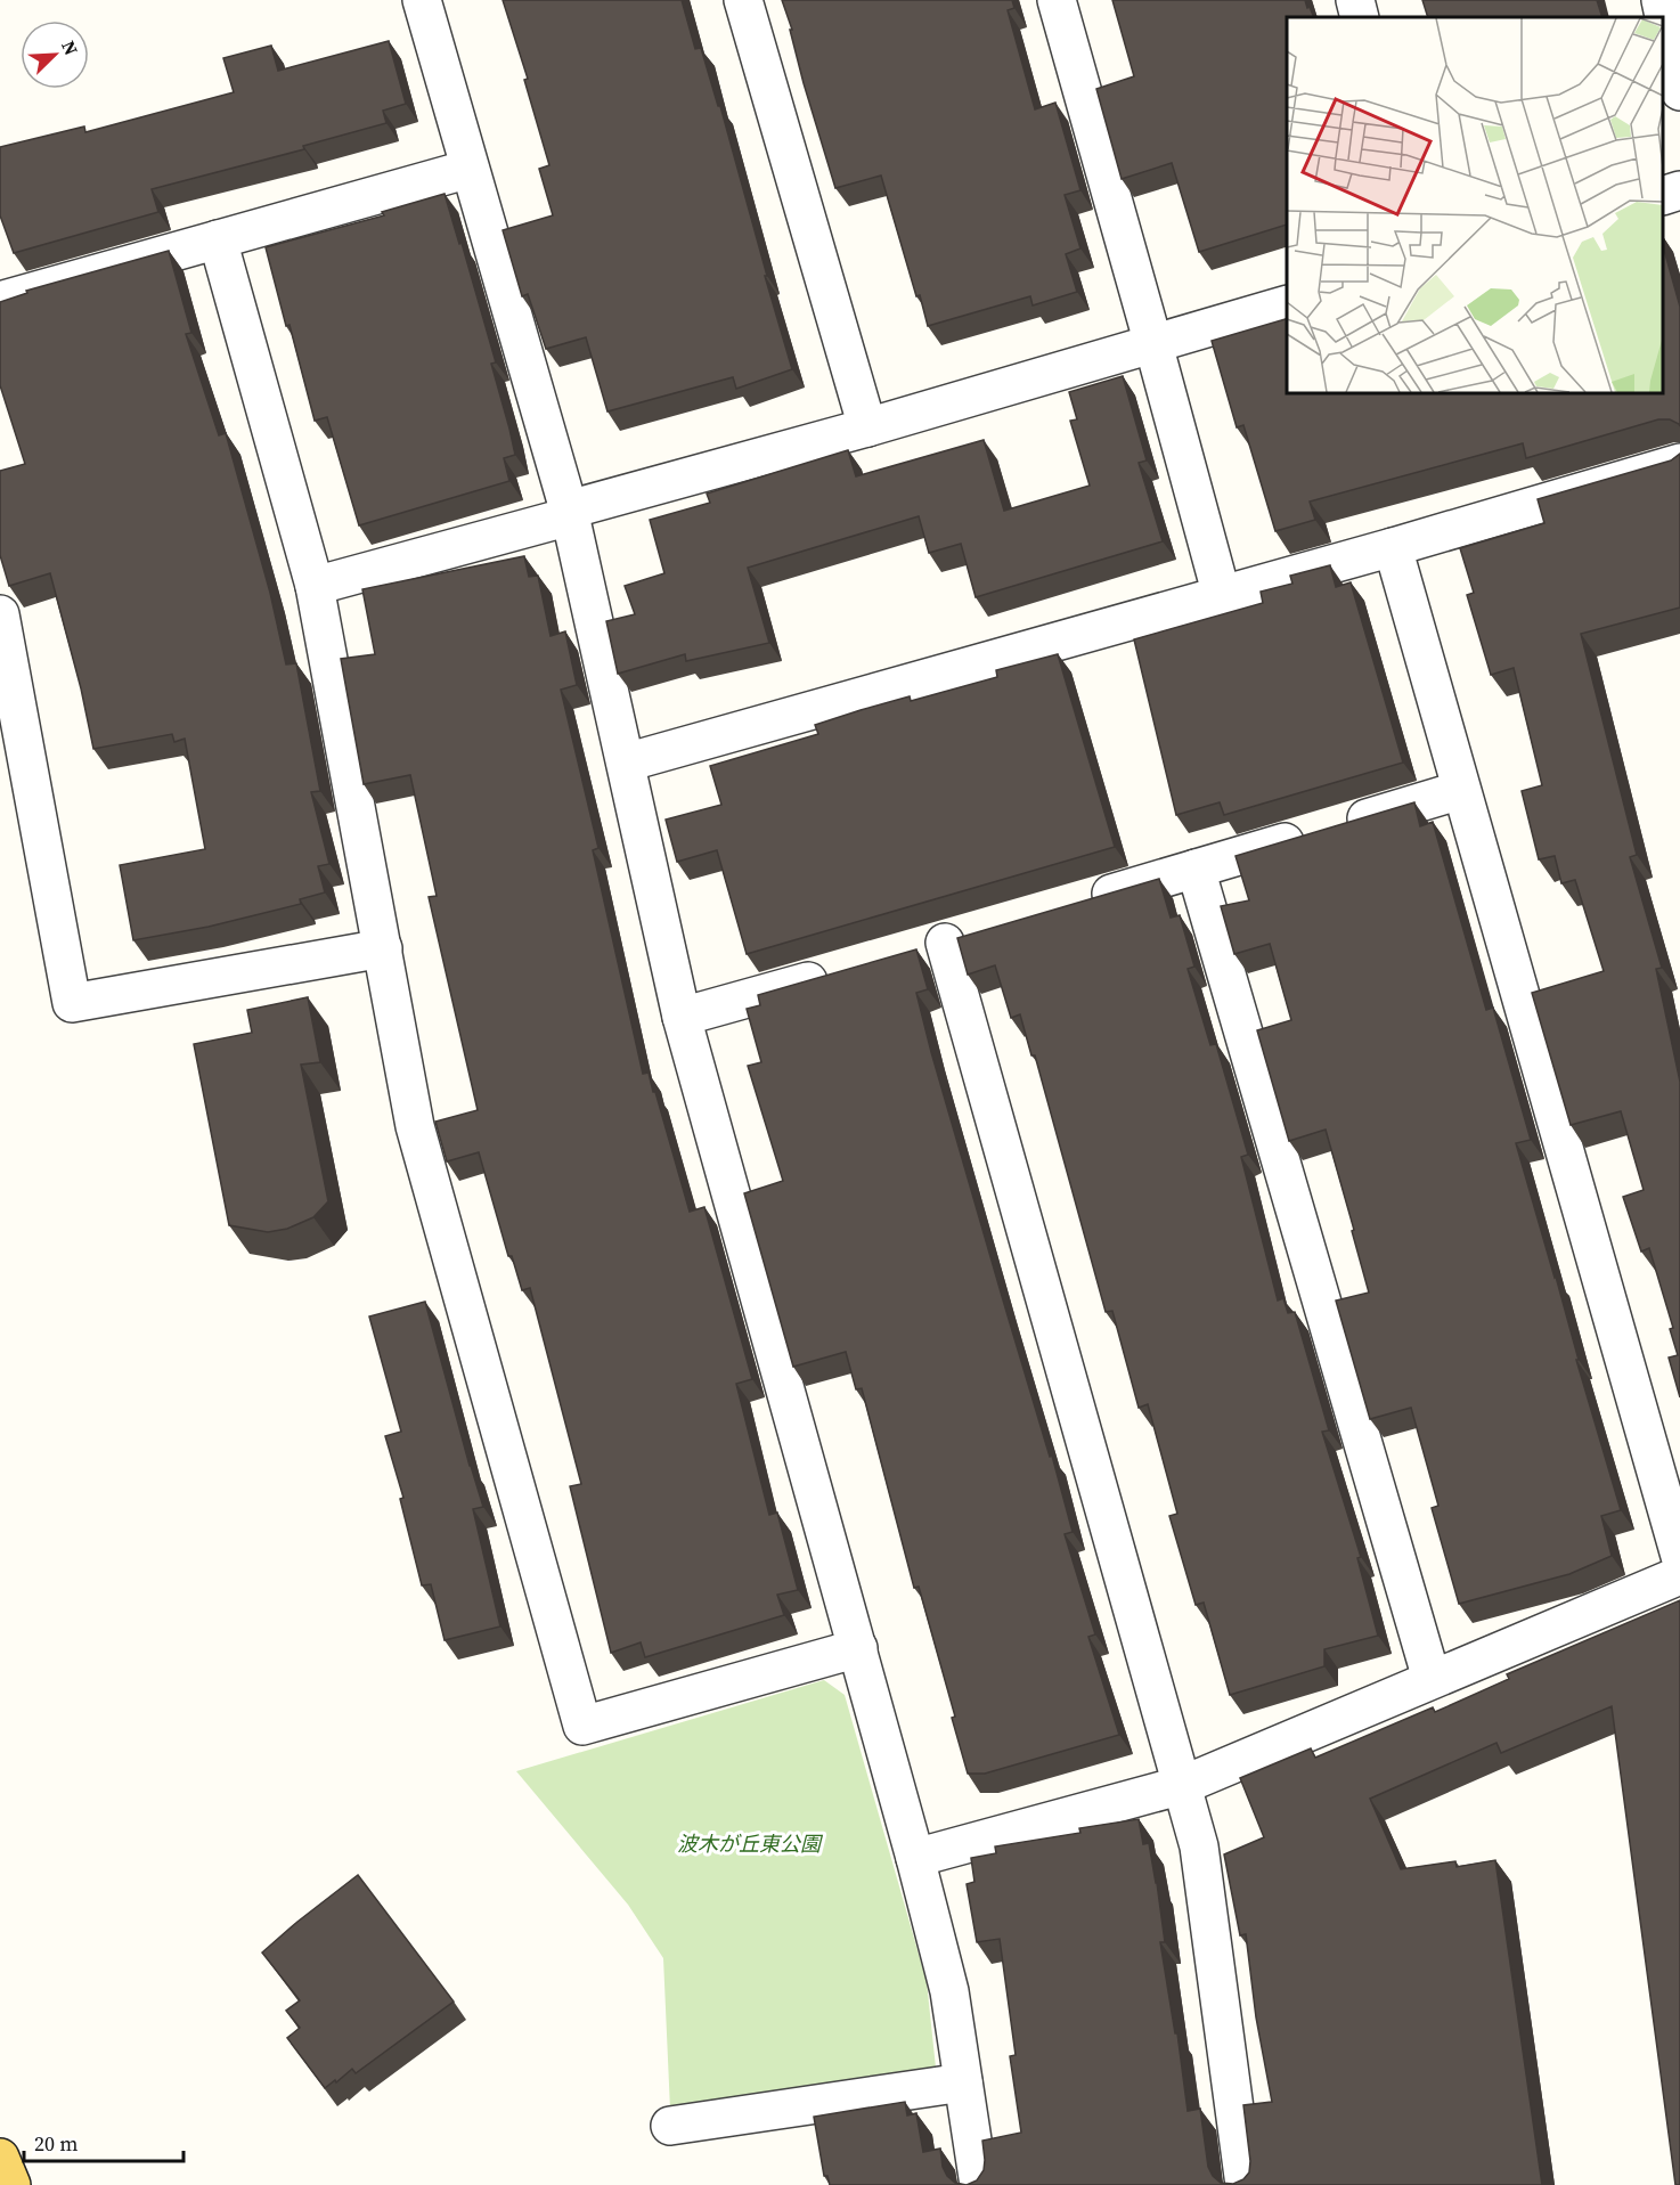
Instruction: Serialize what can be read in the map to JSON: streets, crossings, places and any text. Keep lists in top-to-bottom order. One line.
{"parks":["波木が丘東公園"],"scale_bar":"20 m","north":"top right"}
